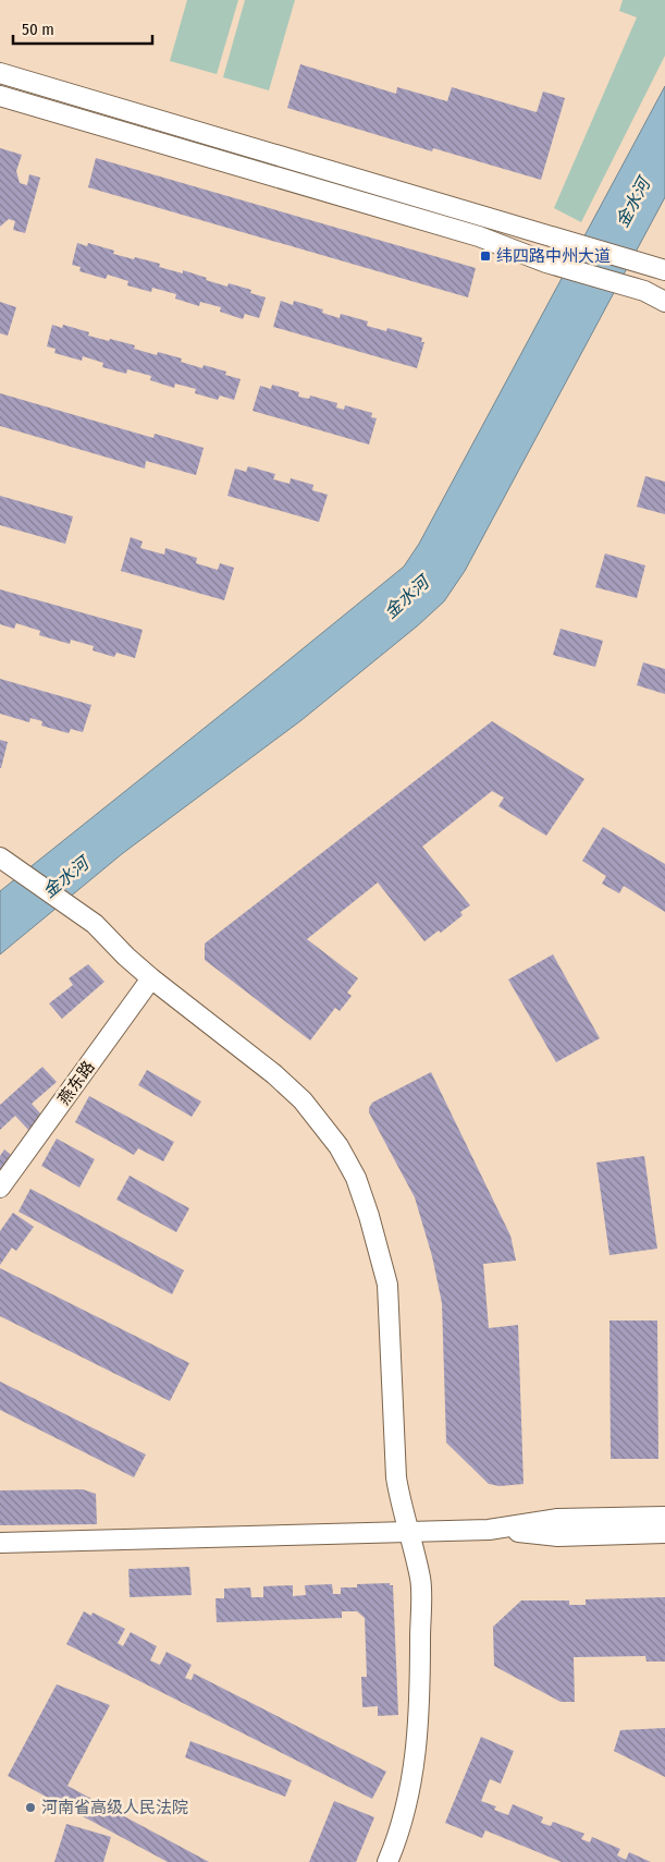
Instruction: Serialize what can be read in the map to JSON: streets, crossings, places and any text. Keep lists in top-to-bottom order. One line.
{"streets":{"street":["燕东路"]},"water":["金水河"],"places":{"transit":["纬四路中州大道"],"other":["河南省高级人民法院"]},"scale_bar":"50 m"}
